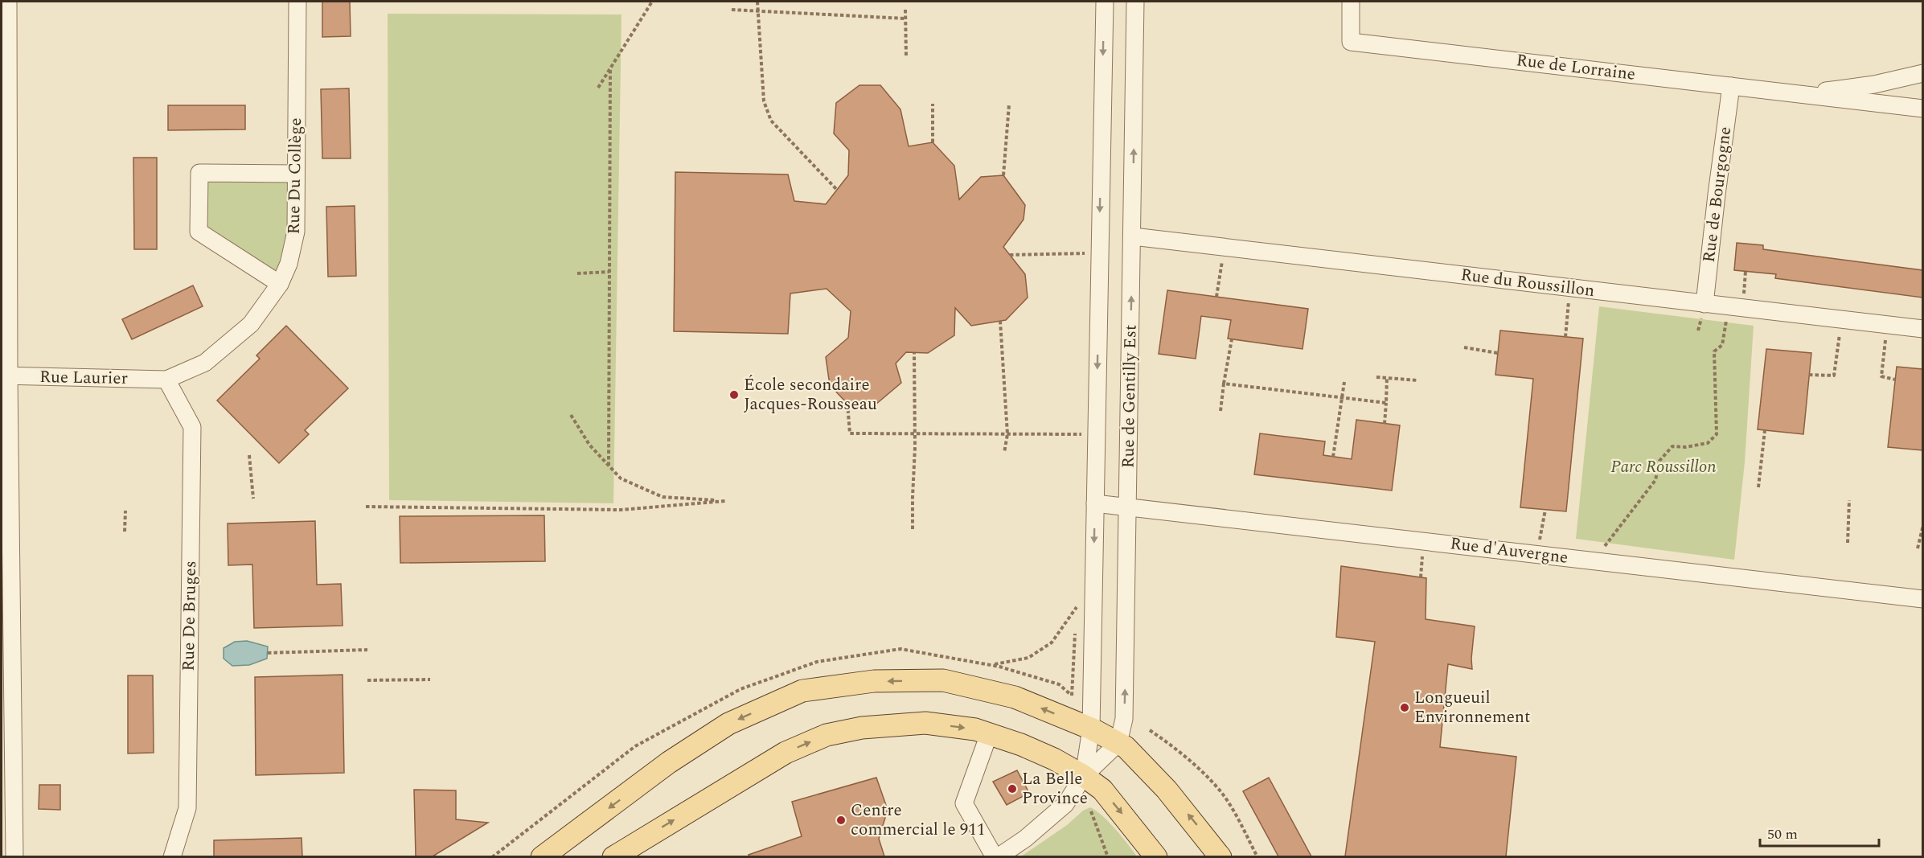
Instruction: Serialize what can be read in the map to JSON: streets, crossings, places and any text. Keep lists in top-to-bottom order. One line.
{"streets":{"street":["Rue de Lorraine","Rue Du Collège","Rue de Bourgogne","Rue du Roussillon","Rue Laurier","Rue de Gentilly Est","Rue d'Auvergne","Rue De Bruges"]},"crossings":[["Rue de Lorraine","Rue de Bourgogne"],["Rue Du Collège","Rue Laurier"],["Rue Du Collège","Rue De Bruges"],["Rue de Bourgogne","Rue du Roussillon"],["Rue du Roussillon","Rue de Gentilly Est"],["Rue Laurier","Rue De Bruges"],["Rue de Gentilly Est","Rue d'Auvergne"]],"parks":["Parc Roussillon"],"places":["École secondaire Jacques-Rousseau","Longueuil Environnement","La Belle Province","Centre commercial le 911"],"scale_bar":"50 m"}
